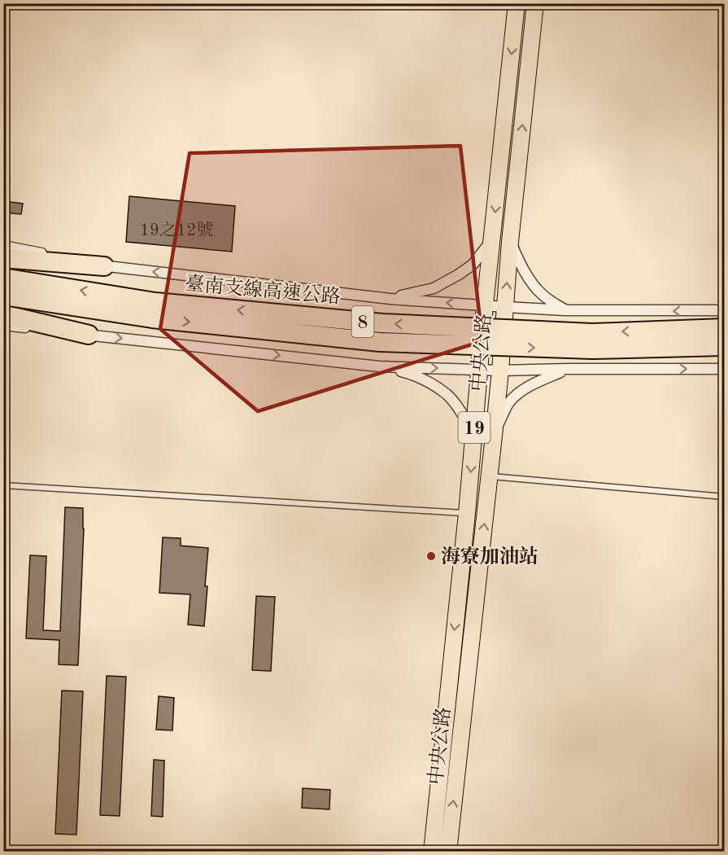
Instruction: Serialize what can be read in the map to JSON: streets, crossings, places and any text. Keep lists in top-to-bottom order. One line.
{"streets":{"highway":["臺南支線高速公路","8"],"main road":["中央公路","19"]},"places":["海寮加油站"],"house_numbers":["19之12號"]}
